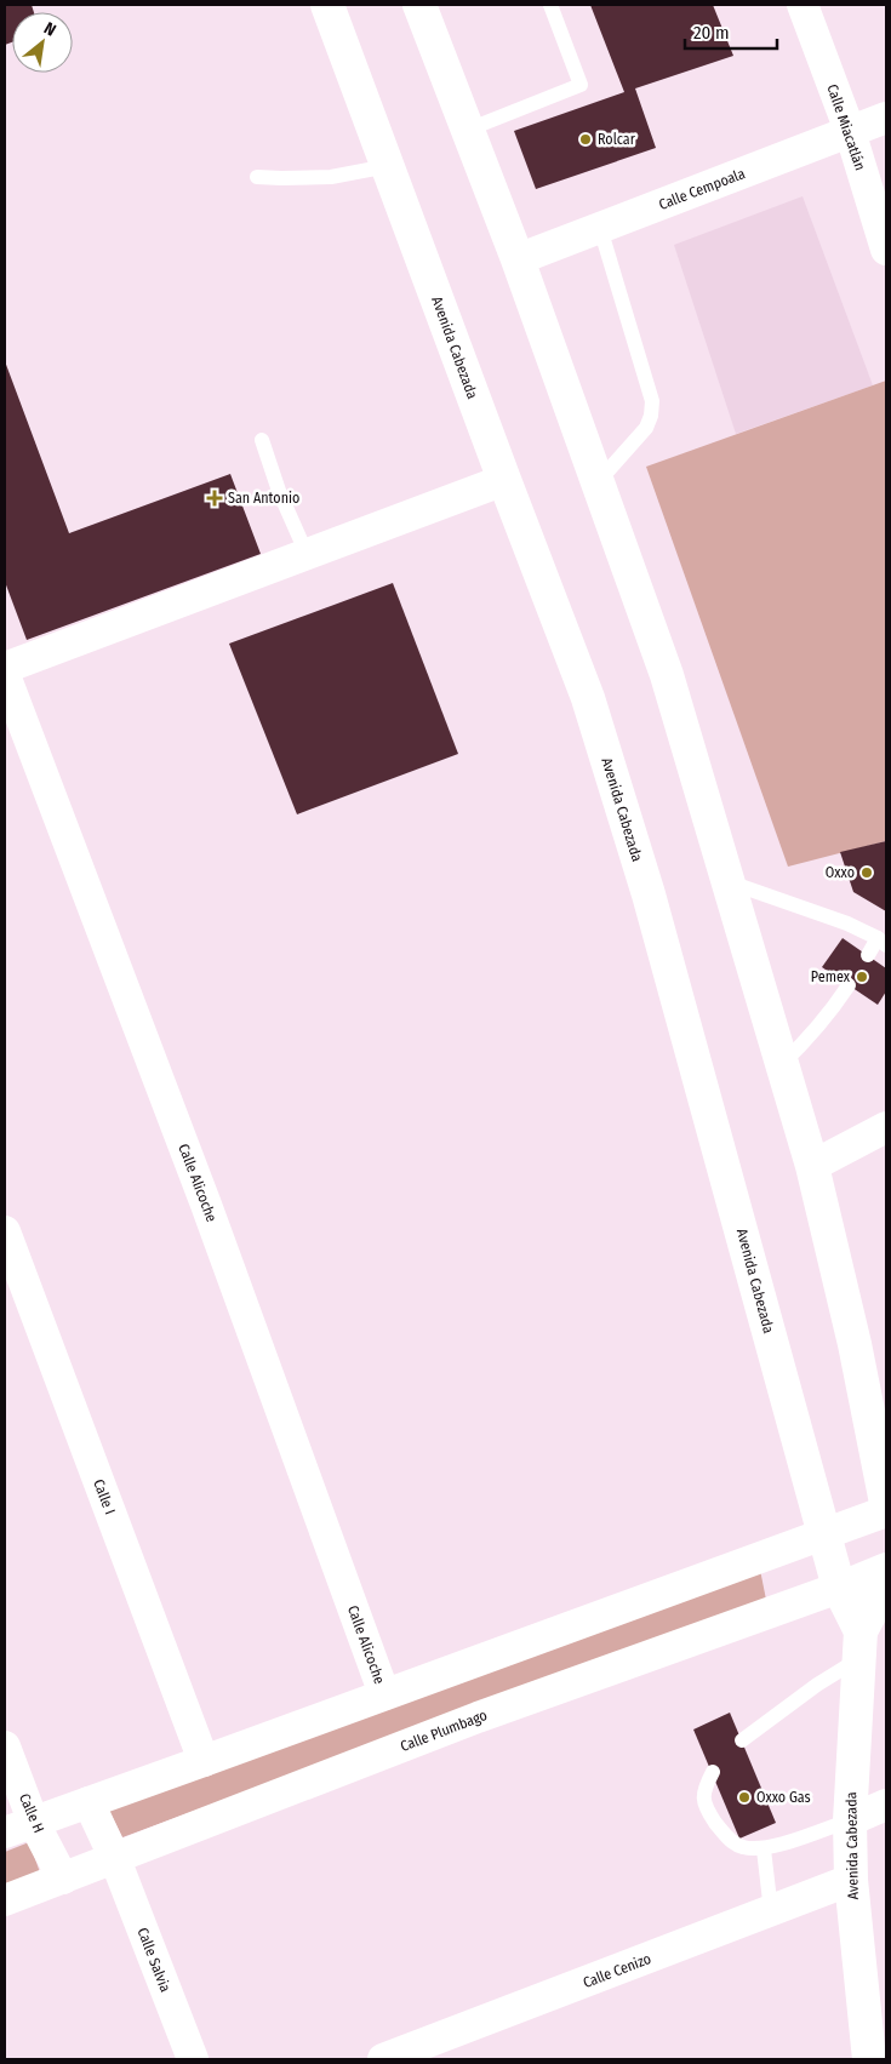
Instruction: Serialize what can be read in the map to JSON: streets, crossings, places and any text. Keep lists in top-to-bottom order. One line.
{"streets":{"main road":["Avenida Cabezada"],"street":["Calle Miacatlán","Calle Cempoala","Calle Alicoche","Calle I","Calle Plumbago","Calle H","Calle Salvia","Calle Cenizo"]},"crossings":[["Calle Miacatlán","Calle Cempoala"],["Avenida Cabezada","Calle Plumbago"],["Avenida Cabezada","Calle Cenizo"],["Calle Plumbago","Calle H"],["Calle Plumbago","Calle Salvia"]],"places":{"other":["Rolcar","Oxxo","Pemex","Oxxo Gas"],"health":["San Antonio"]},"scale_bar":"20 m","north":"top right"}
